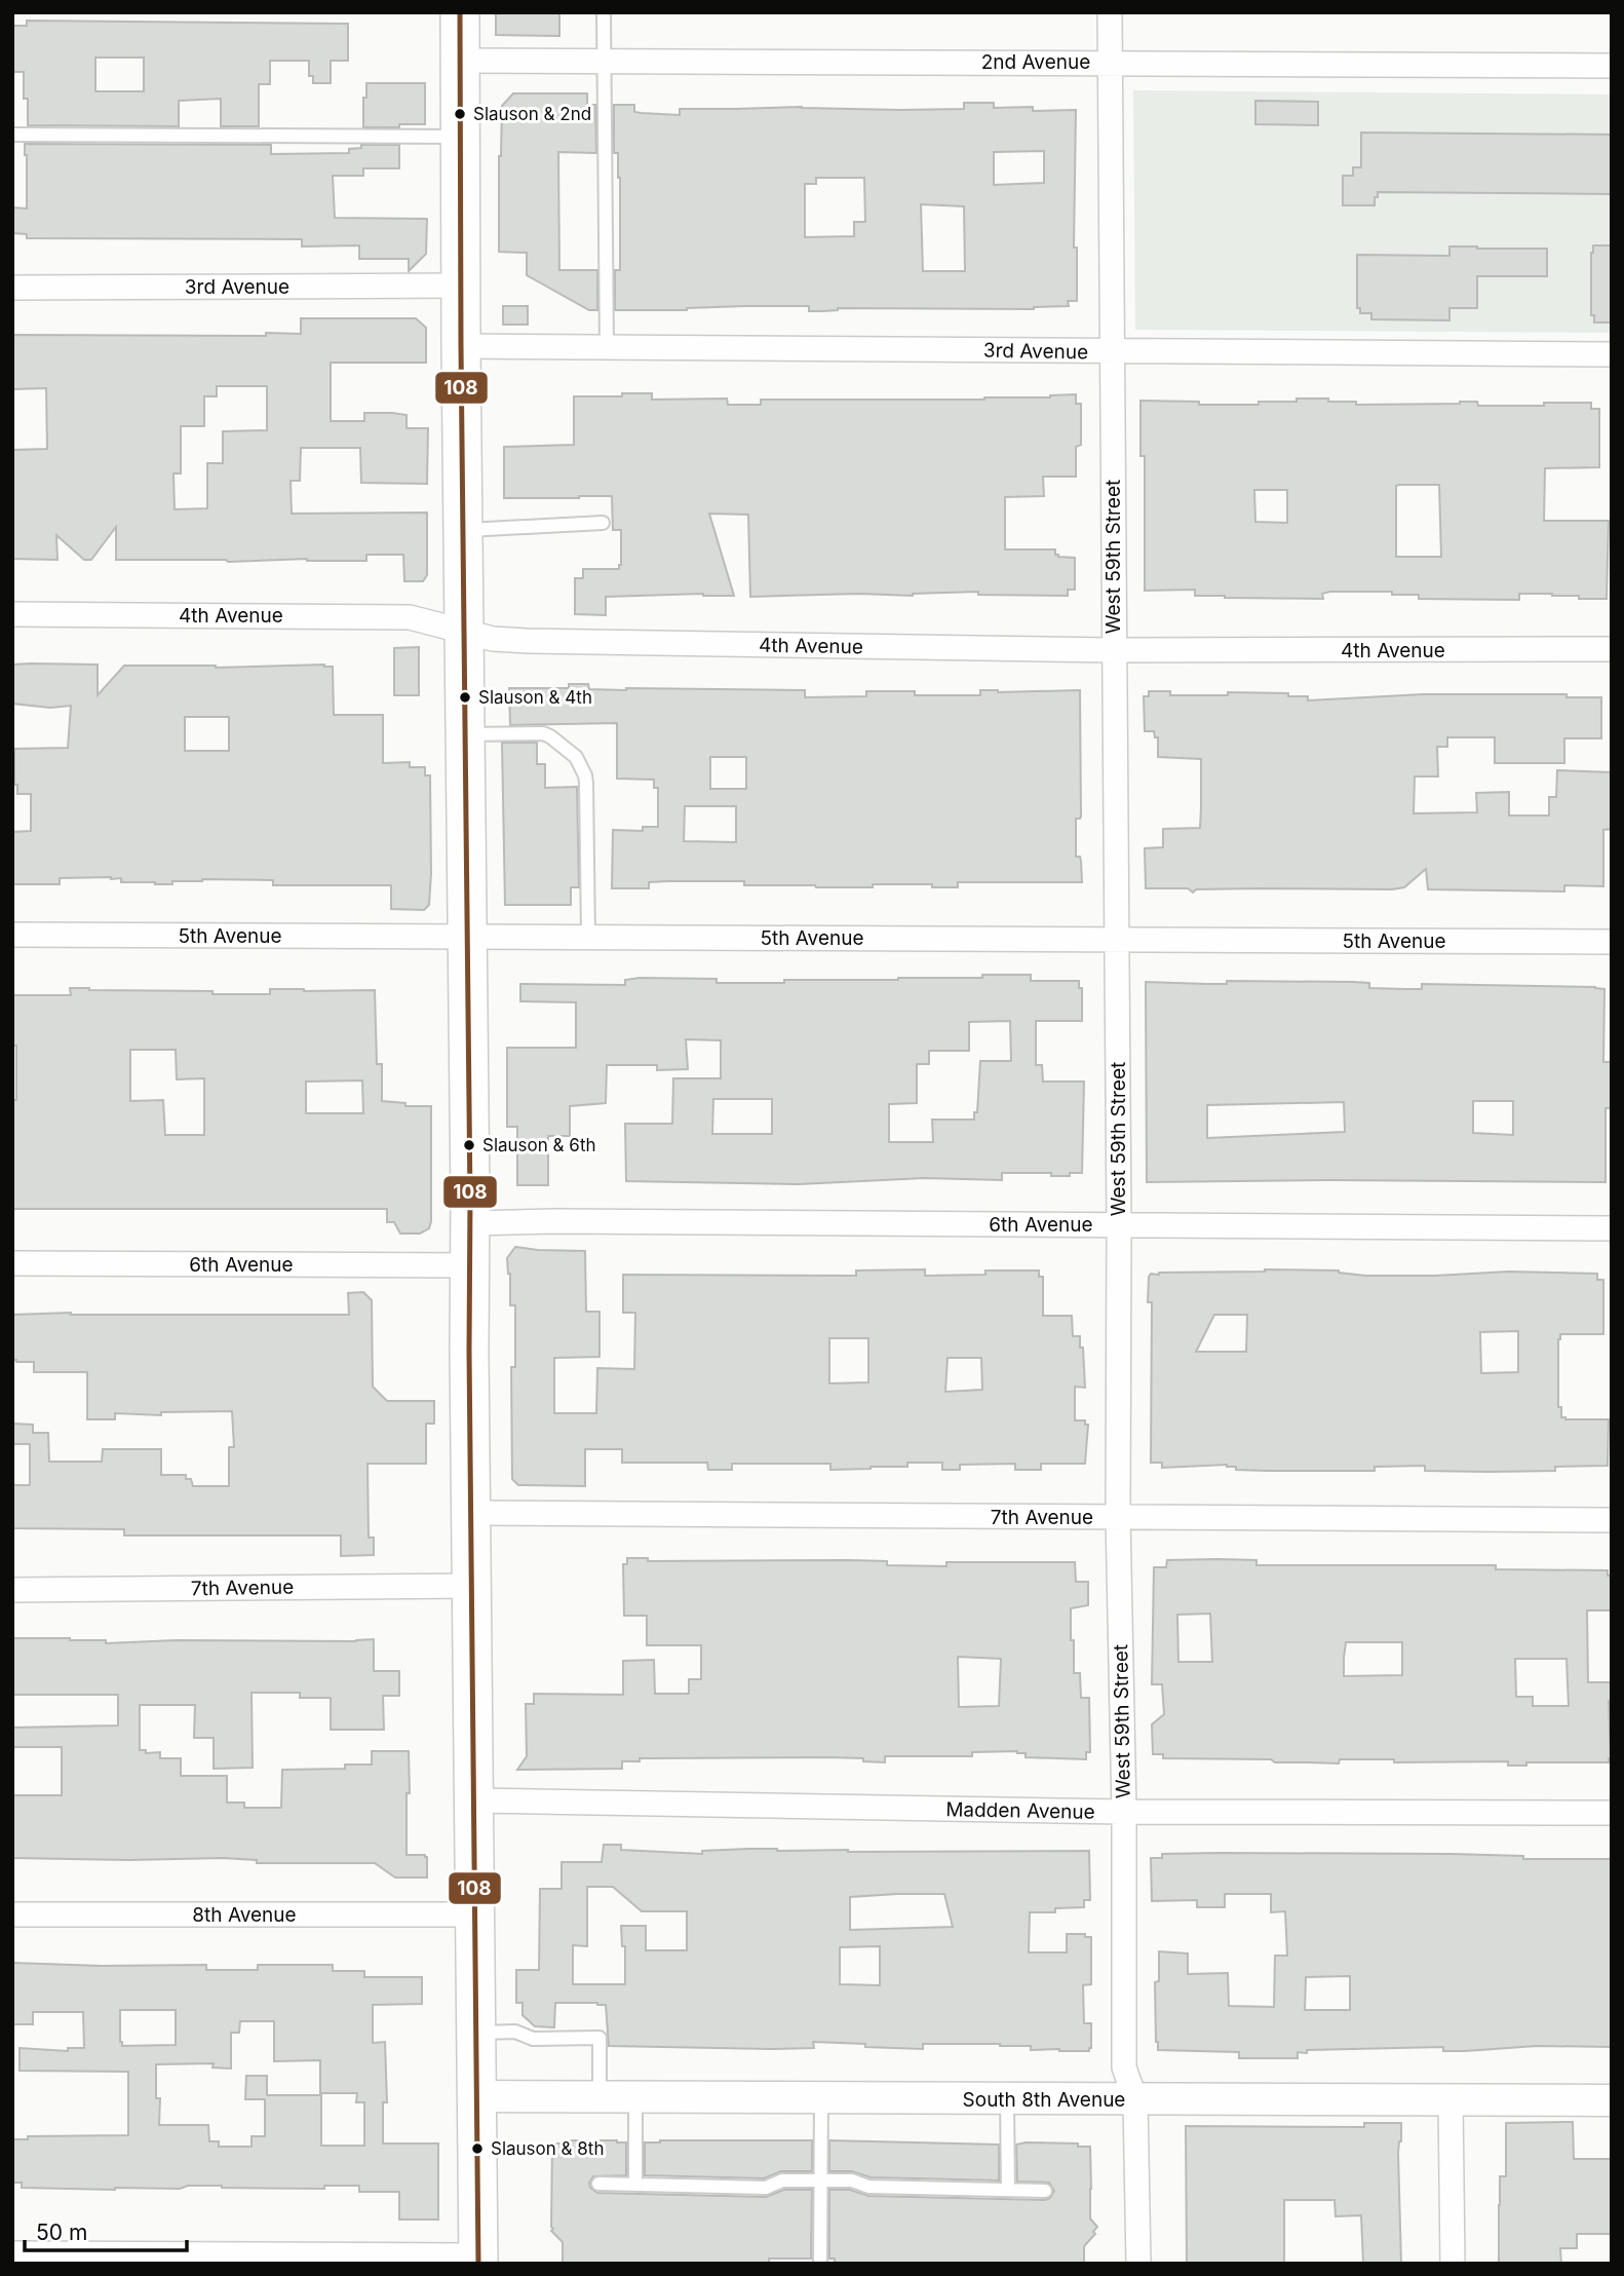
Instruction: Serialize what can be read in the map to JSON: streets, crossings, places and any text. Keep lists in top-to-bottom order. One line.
{"streets":{"street":["2nd Avenue","3rd Avenue","West 59th Street","4th Avenue","5th Avenue","6th Avenue","7th Avenue","Madden Avenue","8th Avenue","South 8th Avenue"]},"crossings":[["2nd Avenue","West 59th Street"],["3rd Avenue","West 59th Street"],["West 59th Street","4th Avenue"],["West 59th Street","5th Avenue"],["West 59th Street","6th Avenue"],["West 59th Street","7th Avenue"],["West 59th Street","Madden Avenue"],["West 59th Street","South 8th Avenue"]],"places":["Slauson & 2nd","Slauson & 4th","Slauson & 6th","Slauson & 8th"],"lines":["transit line 108"],"scale_bar":"50 m"}
